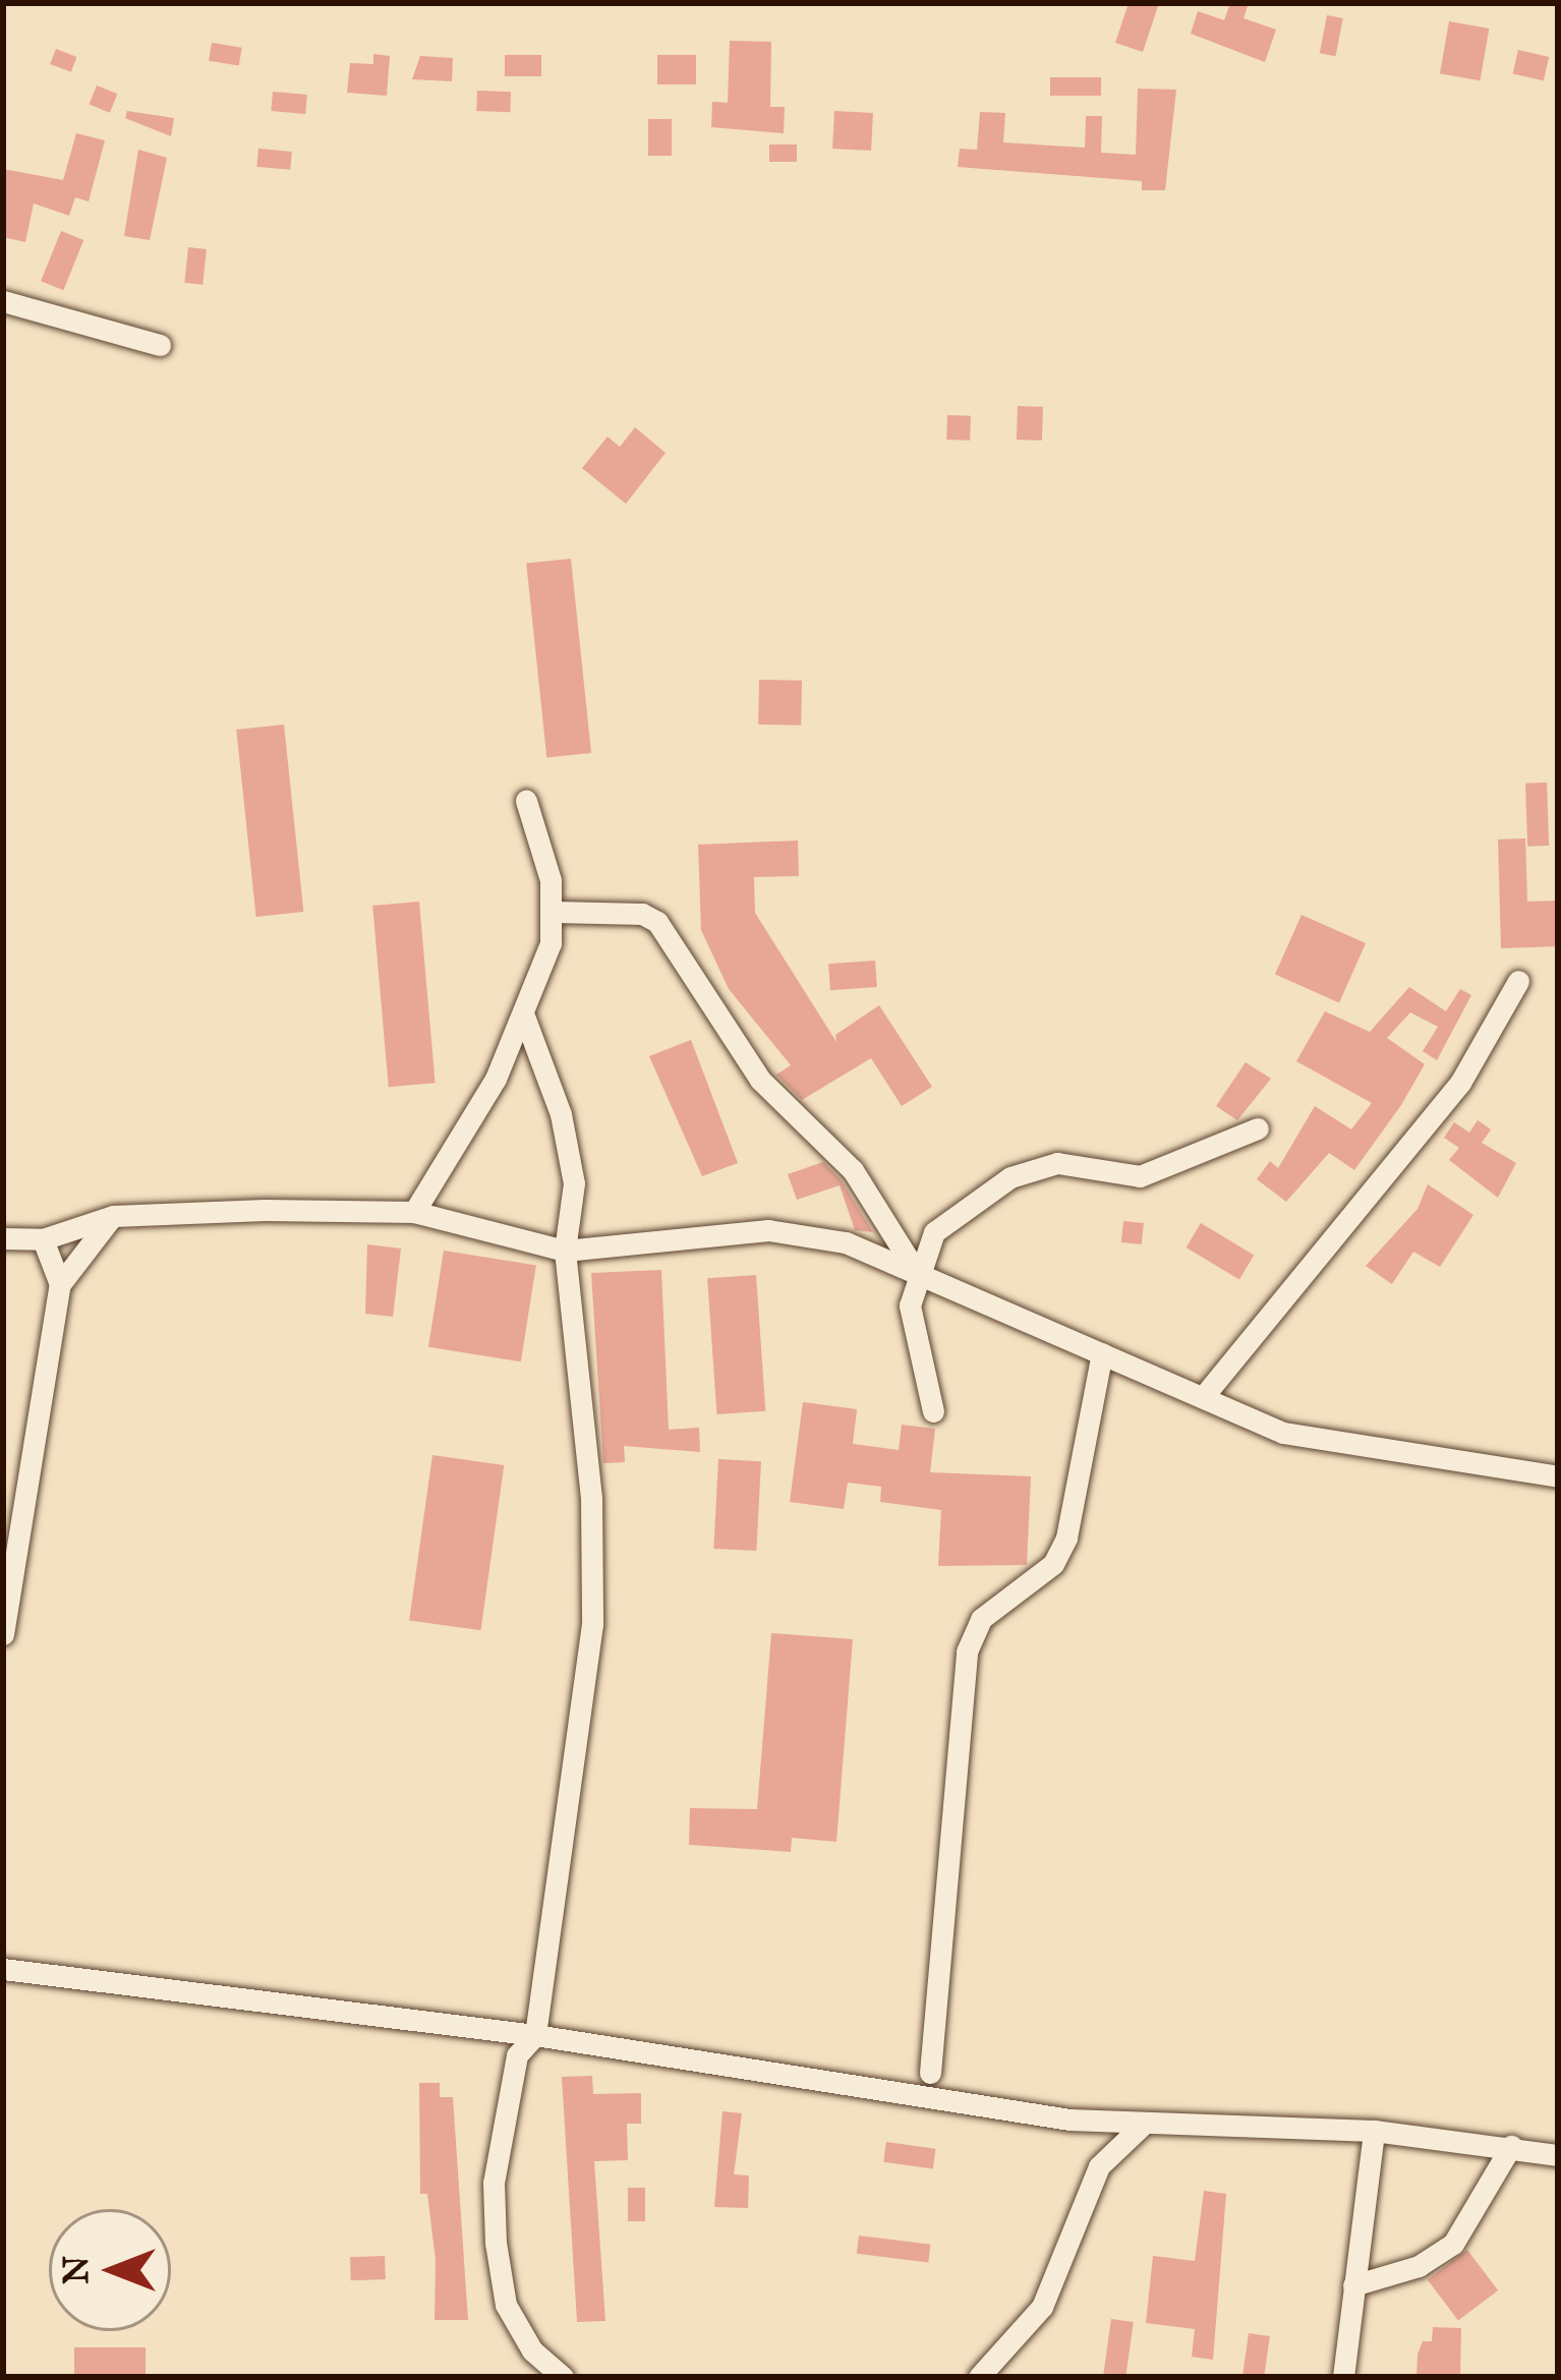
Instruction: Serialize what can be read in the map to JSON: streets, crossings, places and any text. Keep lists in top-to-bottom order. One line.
{"north":"left"}
